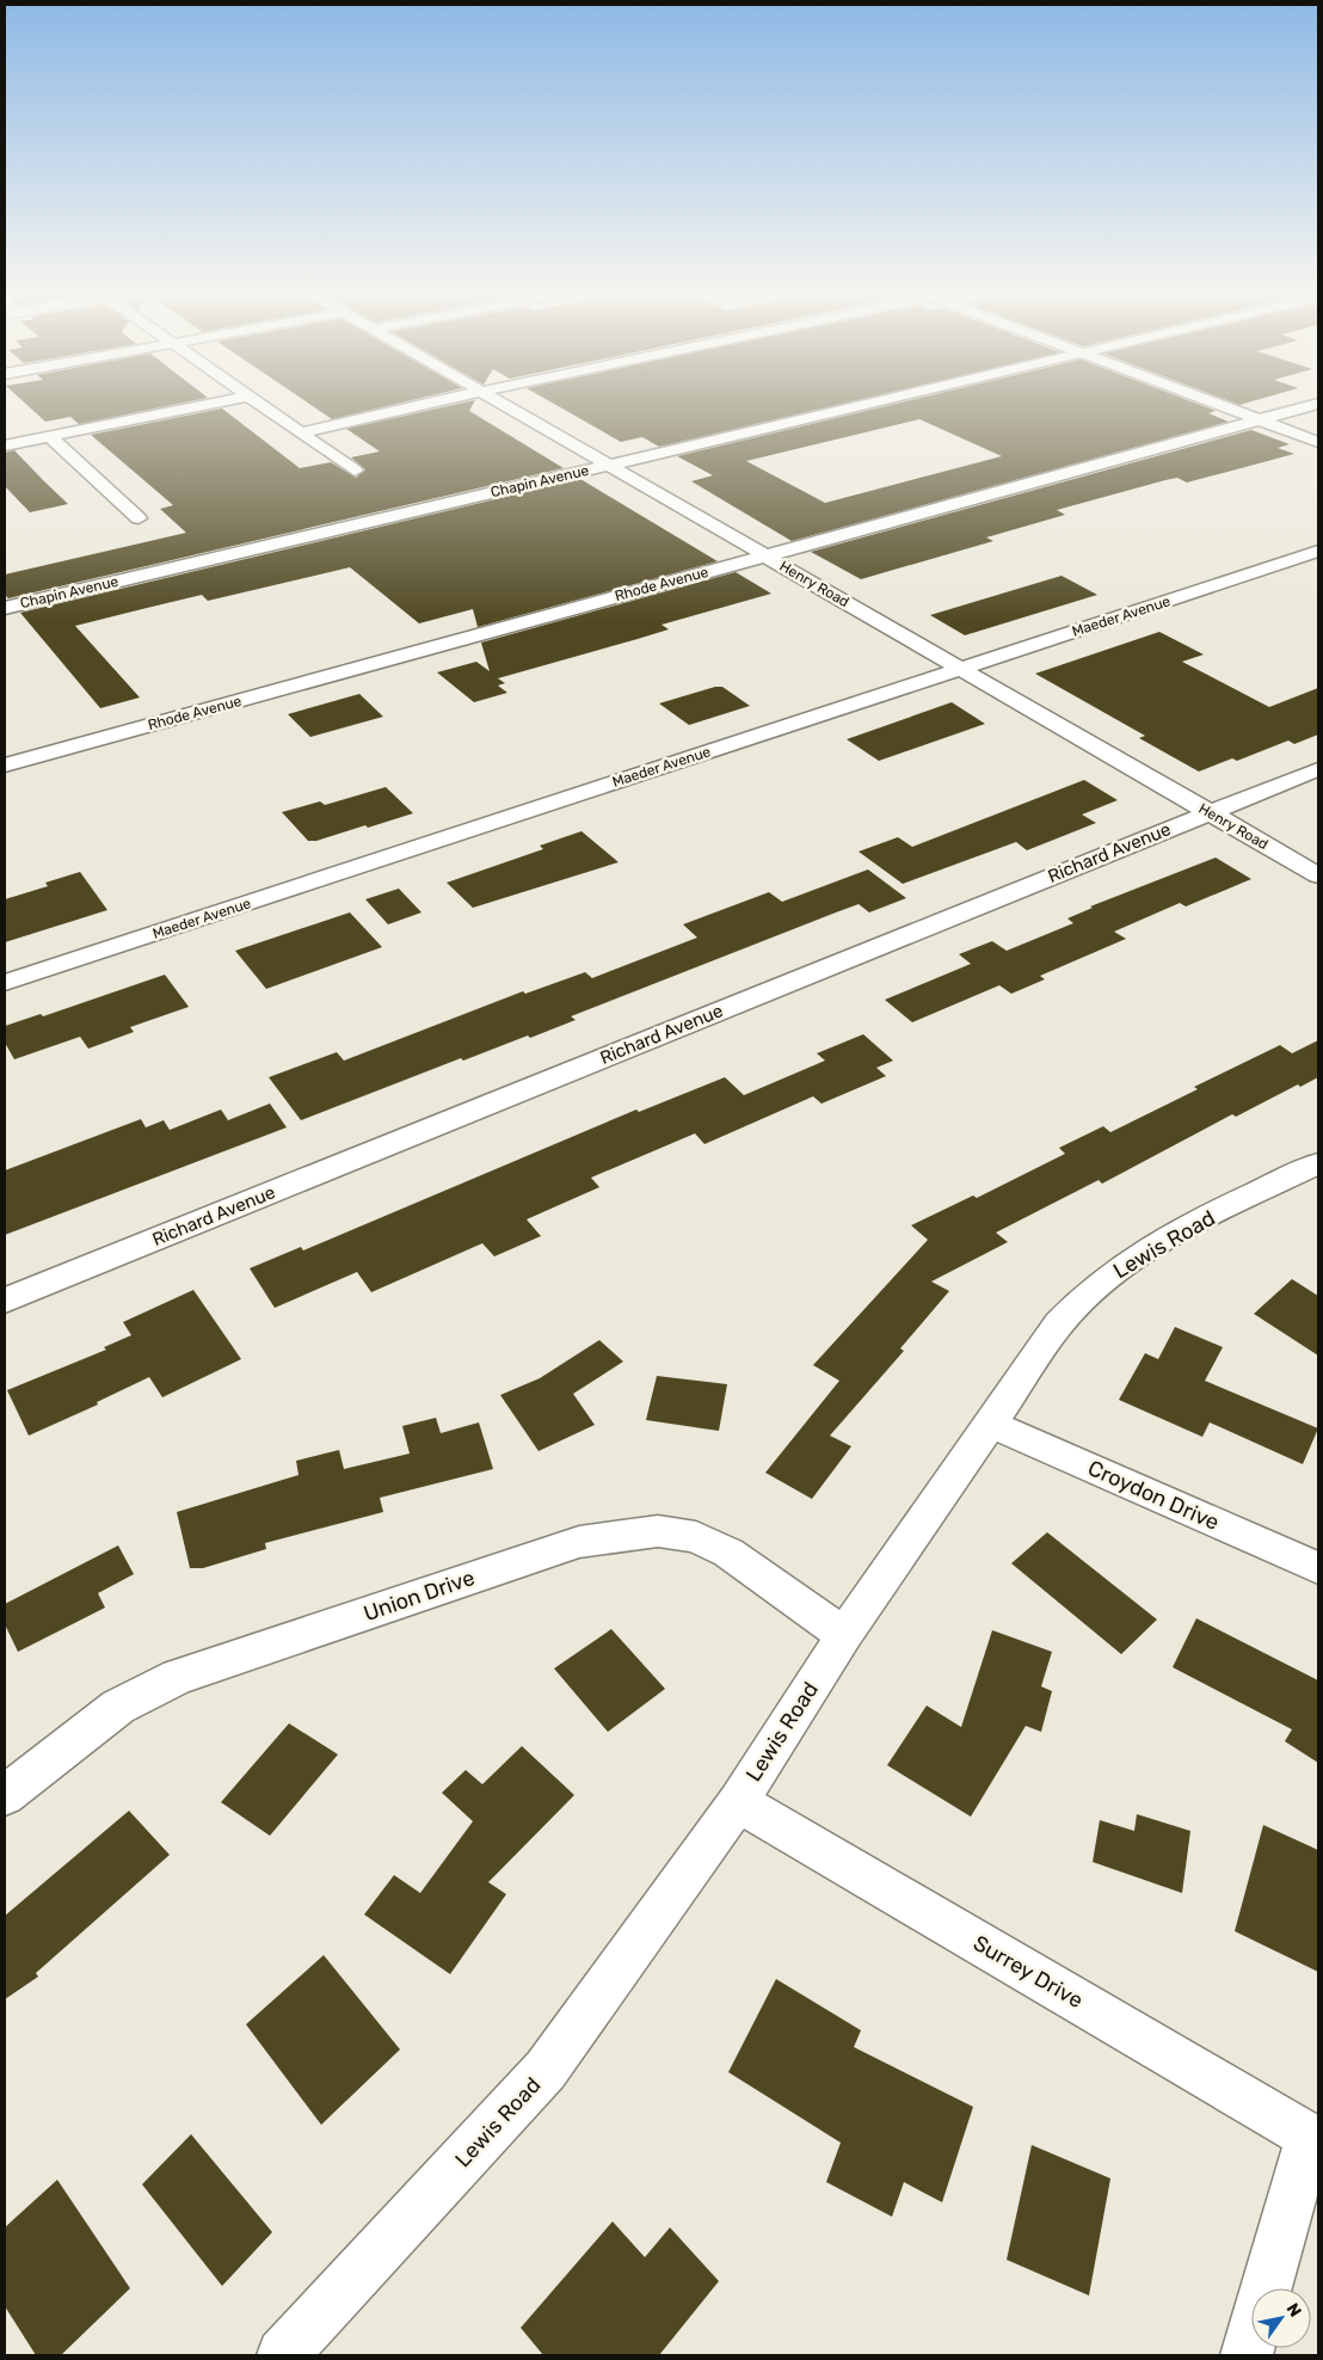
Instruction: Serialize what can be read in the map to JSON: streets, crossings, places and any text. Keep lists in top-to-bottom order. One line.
{"streets":{"street":["Chapin Avenue","Rhode Avenue","Henry Road","Maeder Avenue","Richard Avenue","Lewis Road","Croydon Drive","Union Drive","Surrey Drive"]},"crossings":[["Chapin Avenue","Henry Road"],["Rhode Avenue","Henry Road"],["Henry Road","Maeder Avenue"],["Henry Road","Richard Avenue"],["Lewis Road","Croydon Drive"],["Lewis Road","Union Drive"],["Lewis Road","Surrey Drive"]],"north":"top right"}
